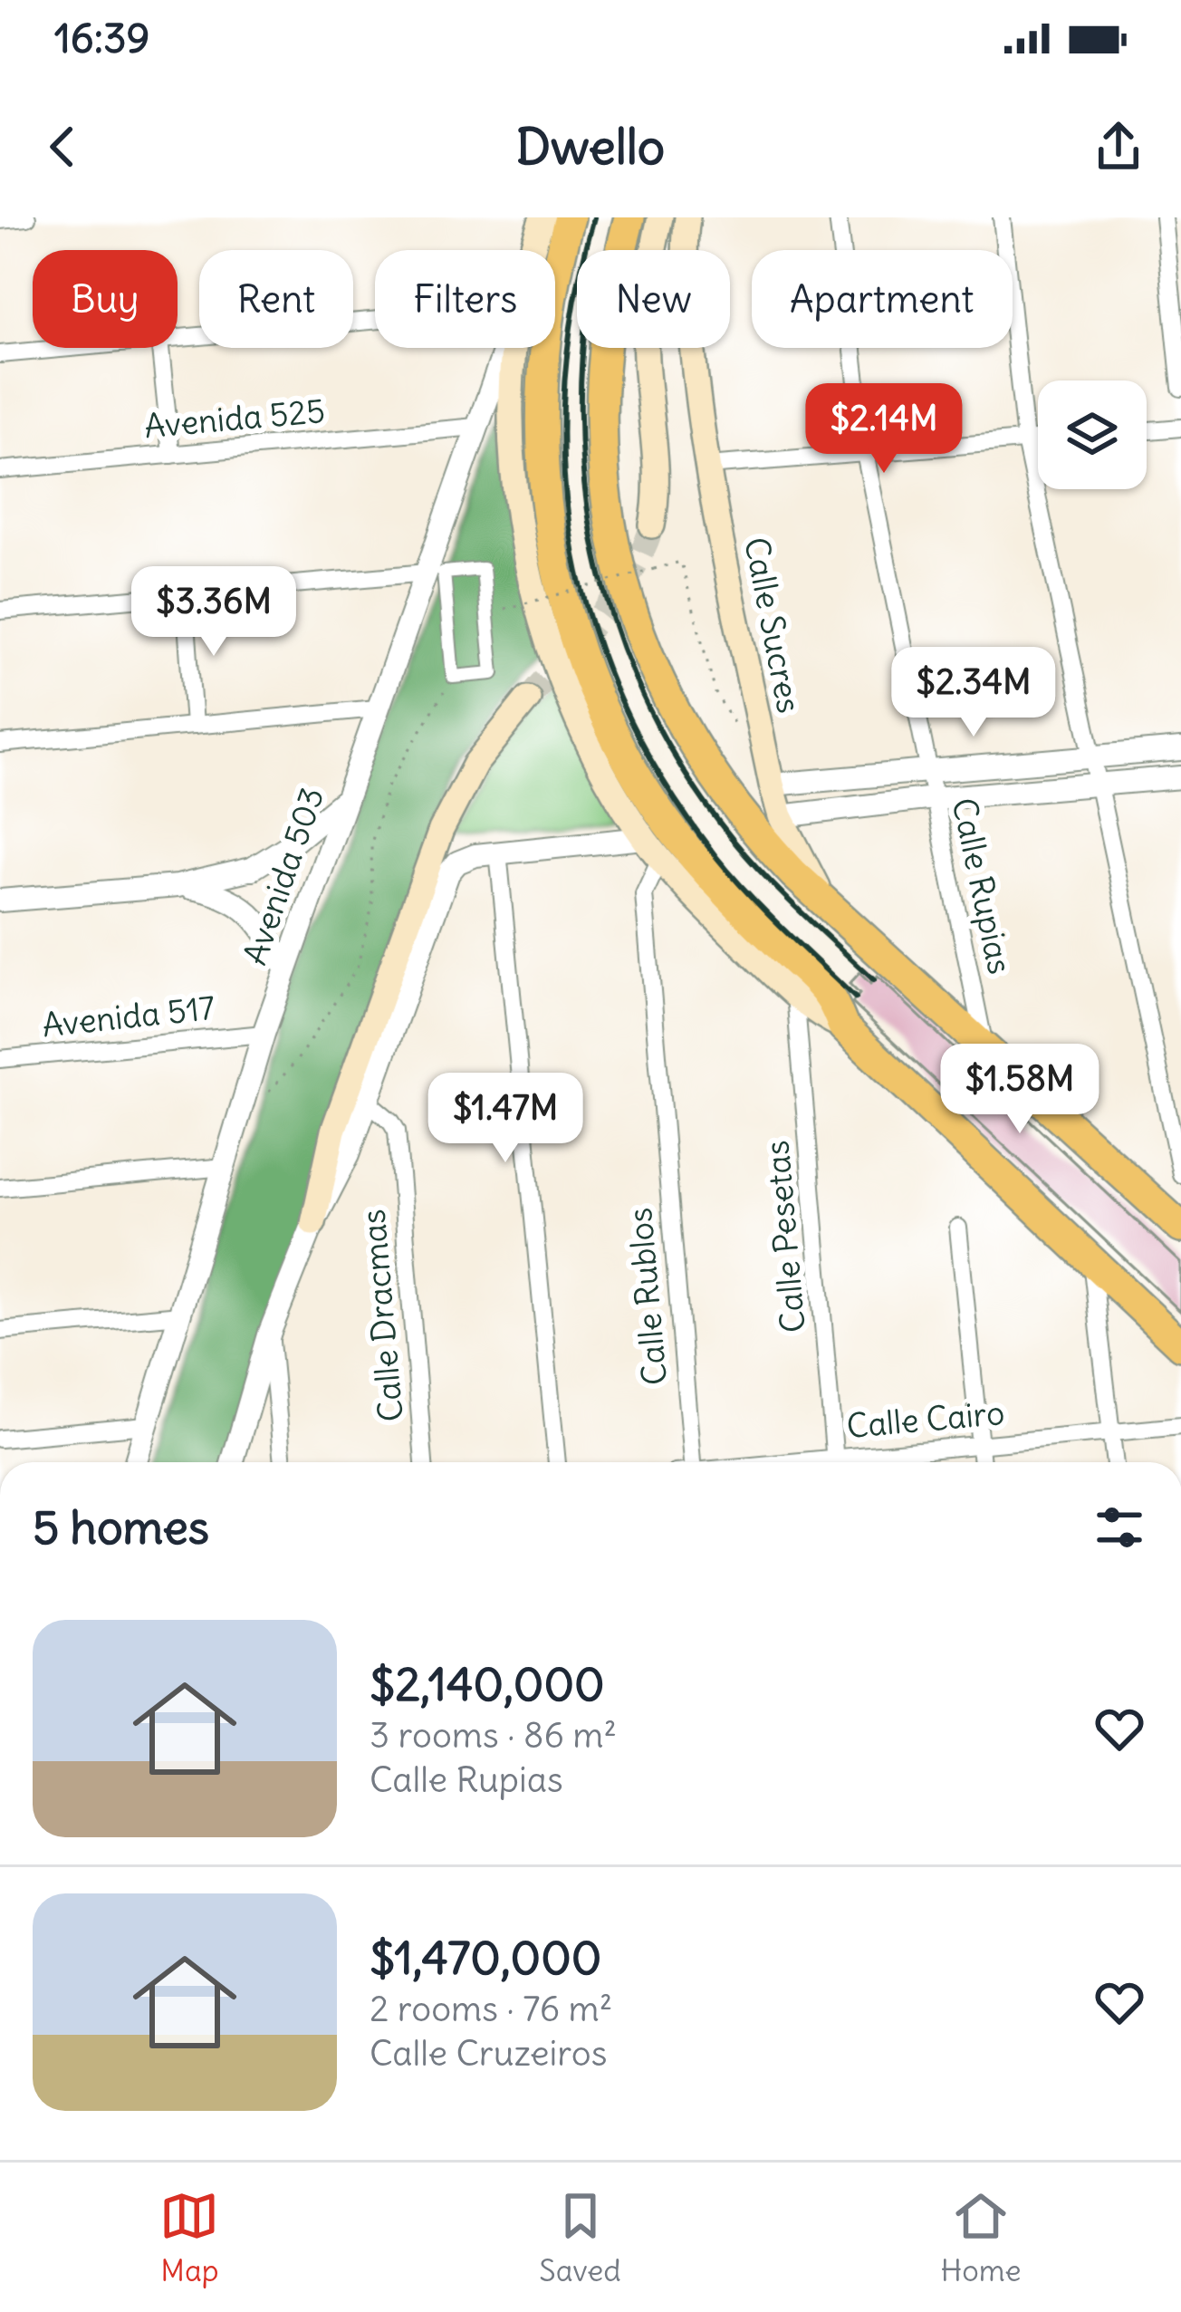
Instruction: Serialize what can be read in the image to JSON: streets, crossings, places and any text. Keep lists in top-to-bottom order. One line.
{"streets":{"main road":["Calle Sucres"],"street":["Avenida 525","Avenida 503","Calle Rupias","Avenida 517","Calle Pesetas","Calle Rublos","Calle Dracmas","Calle Cairo"]},"crossings":[["Avenida 525","Avenida 503"],["Avenida 503","Avenida 517"]],"page":{"status":"16:39","header":"Dwello","chip":["Buy","Rent","Filters","New","Apartment"],"price":["$2.14M","$3.36M","$2.34M","$1.58M","$1.47M"],"heading":"5 homes","list":[{"name":"$2,140,000","note":"3 rooms · 86 m² · Calle Rupias"},{"name":"$1,470,000","note":"2 rooms · 76 m² · Calle Cruzeiros"}],"tabs":["Map","Saved","Home"]}}
